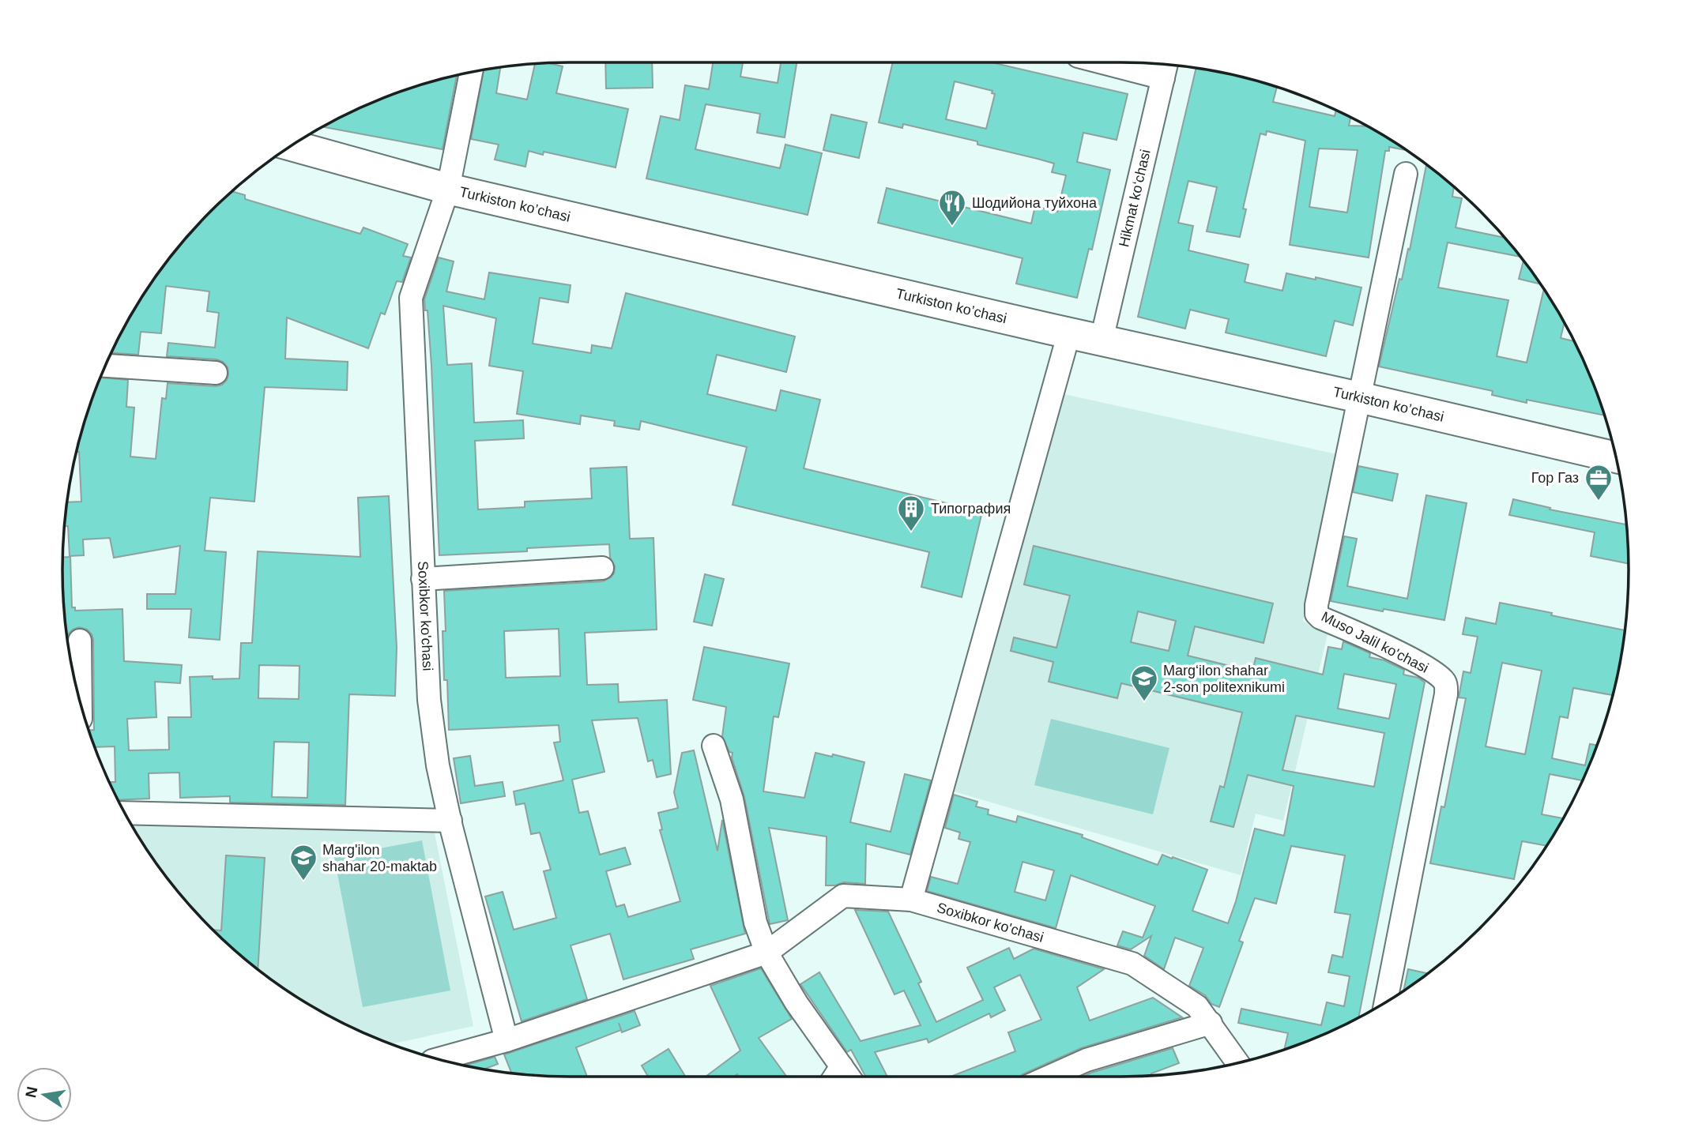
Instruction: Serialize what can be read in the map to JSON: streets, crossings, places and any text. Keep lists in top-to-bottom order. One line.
{"streets":{"main road":["Turkiston ko’chasi"],"street":["Hikmat koʻchasi","Soxibkor ko'chasi","Muso Jalil ko'chasi"]},"crossings":[["Hikmat koʻchasi","Turkiston ko’chasi"],["Turkiston ko’chasi","Soxibkor ko'chasi"],["Turkiston ko’chasi","Muso Jalil ko'chasi"]],"places":{"restaurant":["Шодийона туйхона"],"office":["Гор Газ"],"building":["Типография"],"school or university":["Margʻilon shahar 2-son politexnikumi","Marg'ilon shahar 20-maktab"]},"north":"left"}
